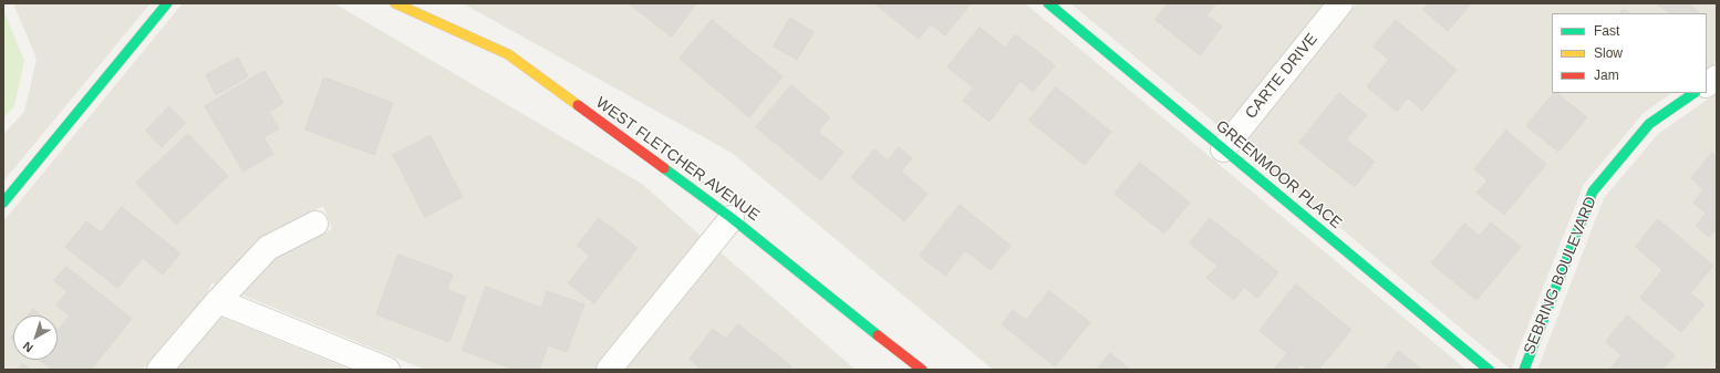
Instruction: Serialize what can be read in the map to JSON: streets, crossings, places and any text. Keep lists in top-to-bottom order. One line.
{"streets":{"street":["CARTE DRIVE","WEST FLETCHER AVENUE","GREENMOOR PLACE","SEBRING BOULEVARD"]},"crossings":[["CARTE DRIVE","GREENMOOR PLACE"]],"legend":["Fast","Slow","Jam"],"north":"bottom left"}
